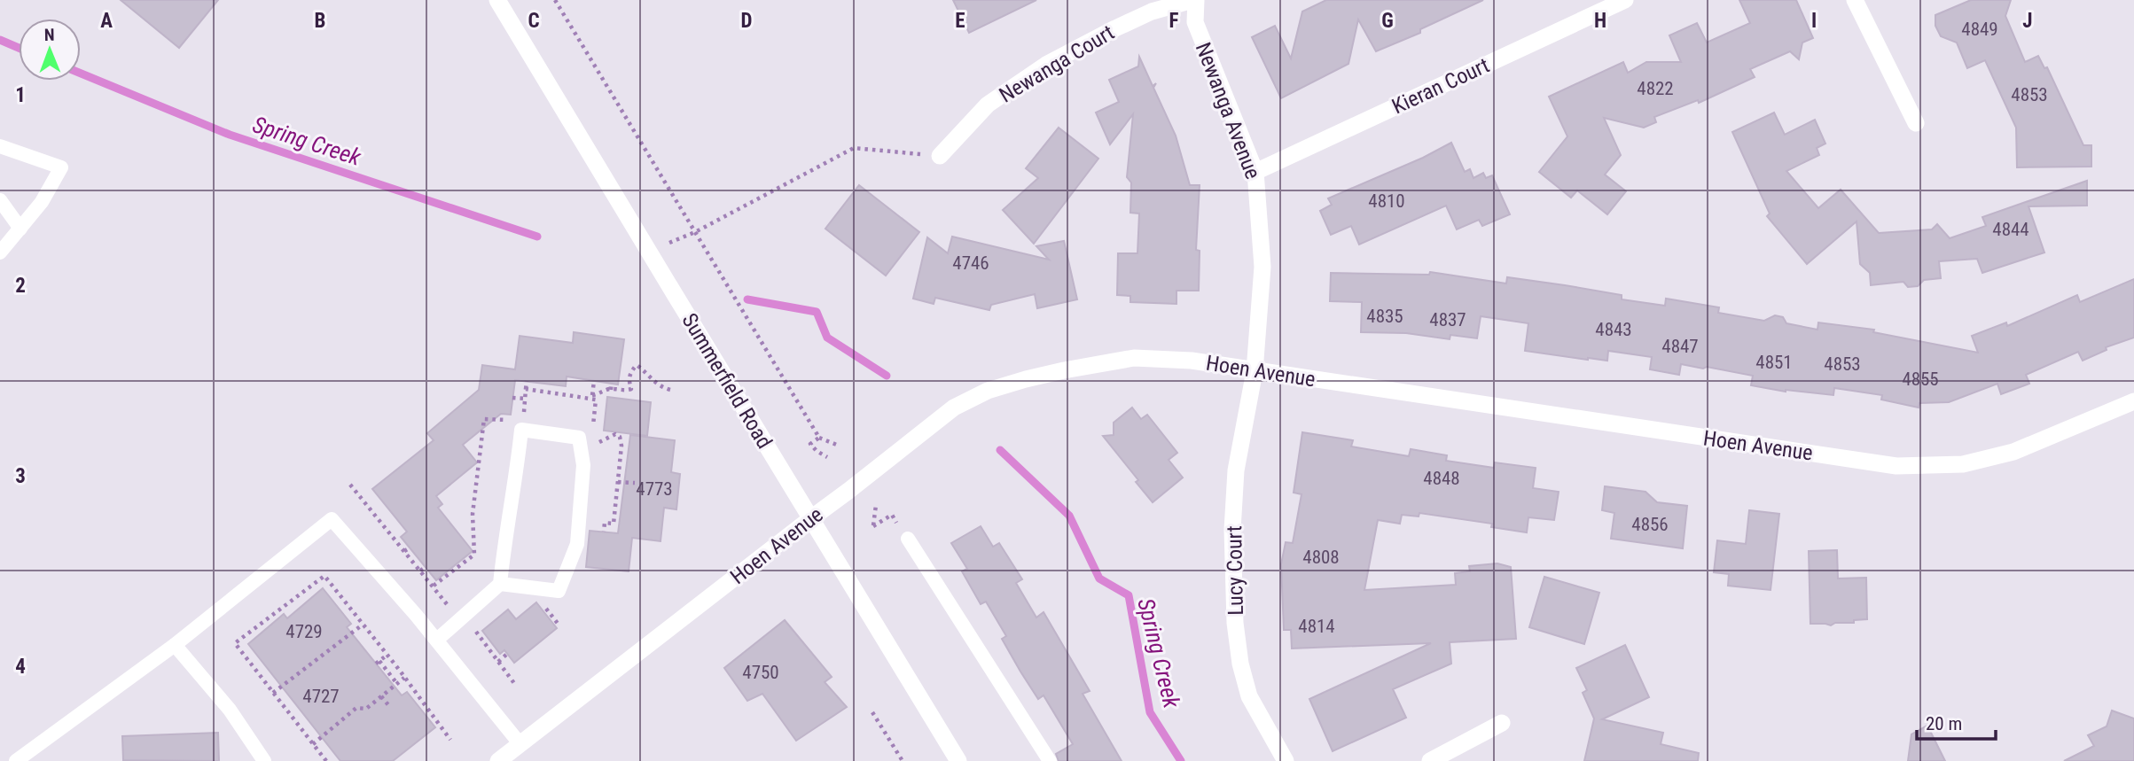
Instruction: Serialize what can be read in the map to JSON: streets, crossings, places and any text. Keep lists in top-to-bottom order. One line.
{"streets":{"street":["Newanga Court","Kieran Court","Newanga Avenue","Hoen Avenue","Summerfield Road","Lucy Court"]},"crossings":[["Newanga Court","Newanga Avenue"],["Kieran Court","Newanga Avenue"],["Newanga Avenue","Hoen Avenue"],["Newanga Avenue","Lucy Court"],["Hoen Avenue","Summerfield Road"],["Hoen Avenue","Lucy Court"]],"water":["Spring Creek"],"house_numbers":["4849","4822","4853","4810","4844","4746","4835","4837","4843","4847","4851","4853","4855","4848","4773","4856","4808","4814","4729","4750","4727"],"scale_bar":"20 m","north":"top","grid":{"columns":["A","B","C","D","E","F","G","H","I","J"],"rows":["1","2","3","4"]}}
